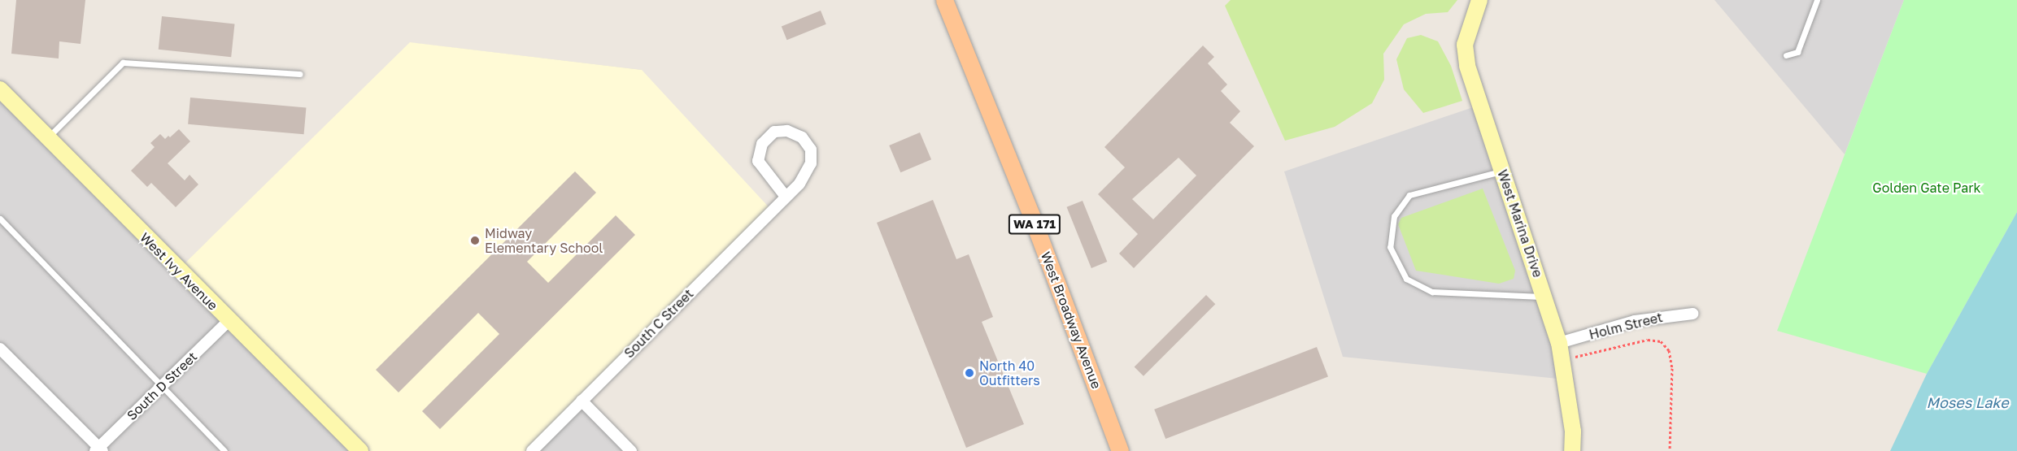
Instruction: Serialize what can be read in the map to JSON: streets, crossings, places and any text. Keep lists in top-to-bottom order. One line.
{"streets":{"main road":["WA 171","West Broadway Avenue"],"street":["West Marina Drive","West Ivy Avenue","South C Street","Holm Street","South D Street"]},"crossings":[["West Marina Drive","Holm Street"],["West Ivy Avenue","South D Street"]],"water":["Moses Lake"],"parks":["Golden Gate Park"],"places":["Midway Elementary School","North 40 Outfitters"]}
